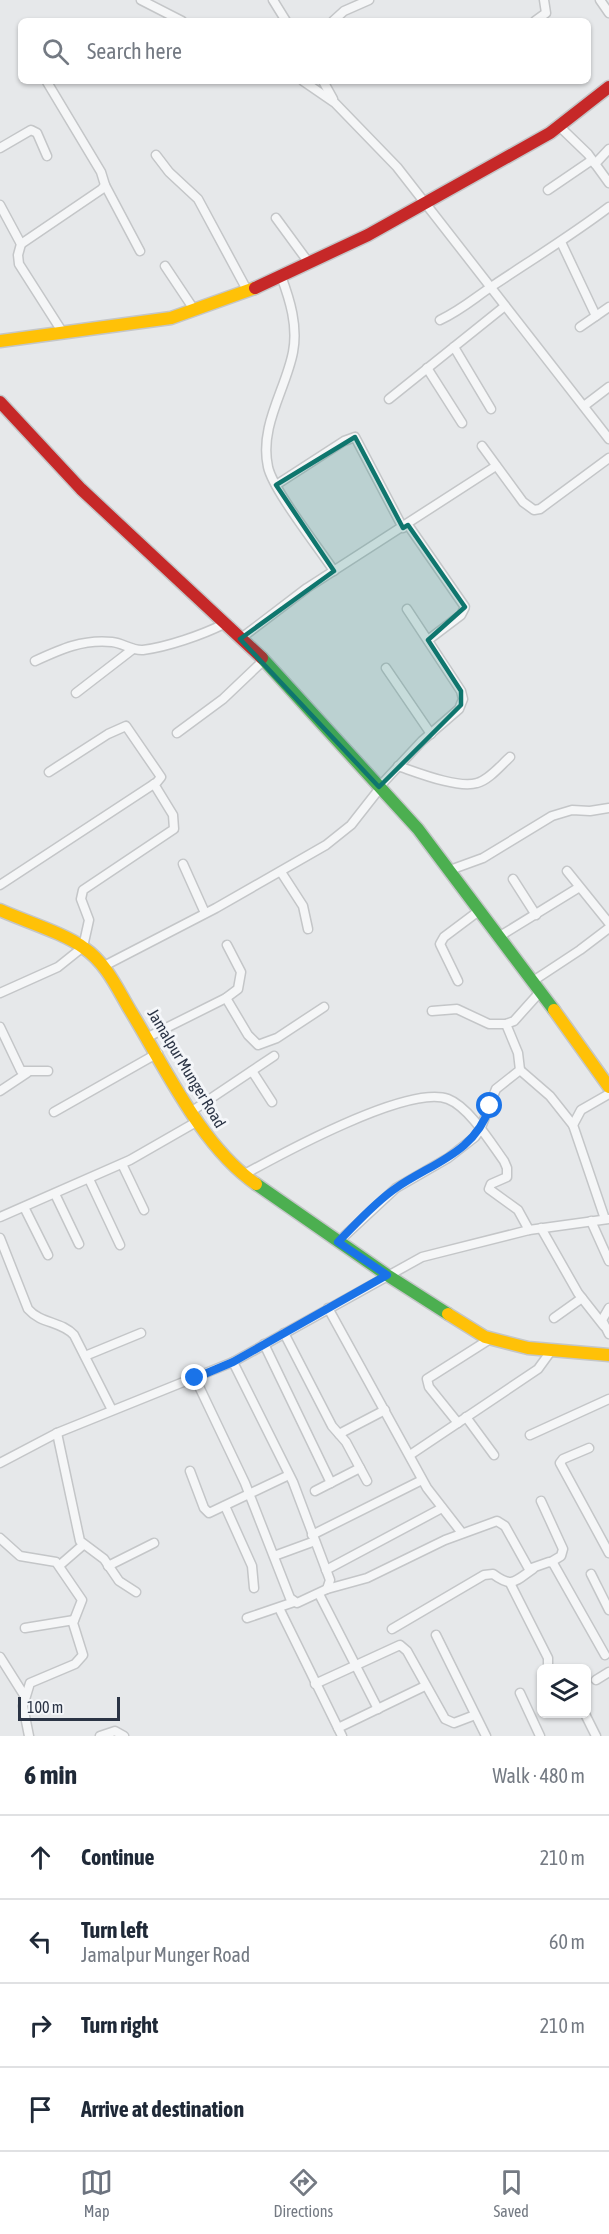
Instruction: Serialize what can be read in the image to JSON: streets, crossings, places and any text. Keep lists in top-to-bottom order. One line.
{"streets":{"street":["Jamalpur Munger Road"]},"scale_bar":"100 m","page":{"search":"Search here","scale":"100 m","heading":["6 min","Walk · 480 m"],"list":[["Continue","210 m"],["Turn left","Jamalpur Munger Road","60 m"],["Turn right","210 m"],"Arrive at destination"],"nav":["Map","Directions","Saved"]}}
